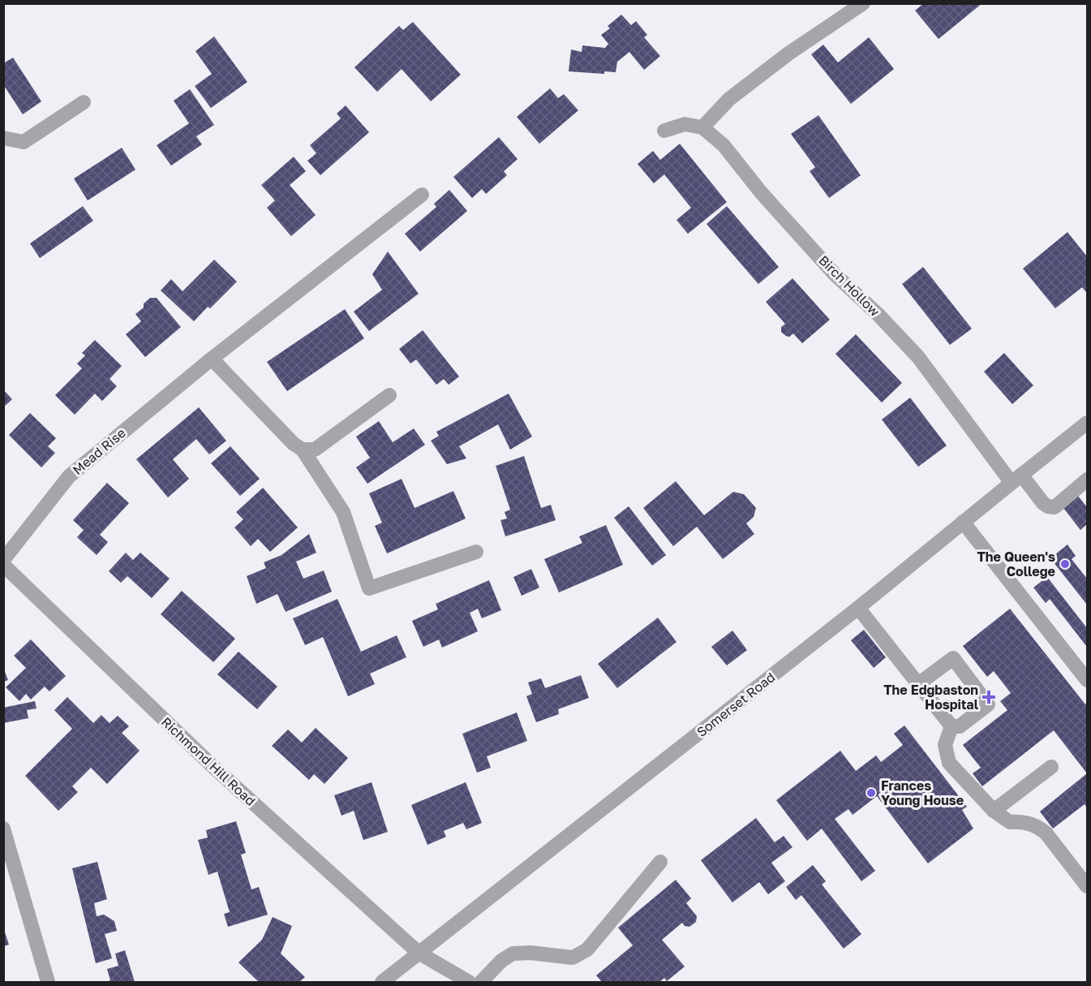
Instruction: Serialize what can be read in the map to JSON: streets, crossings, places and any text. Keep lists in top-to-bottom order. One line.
{"streets":{"street":["Birch Hollow","Mead Rise","Somerset Road","Richmond Hill Road"]},"crossings":[["Birch Hollow","Somerset Road"],["Somerset Road","Richmond Hill Road"]],"places":{"other":["The Queen's College","Frances Young House"],"health":["The Edgbaston Hospital"]}}
